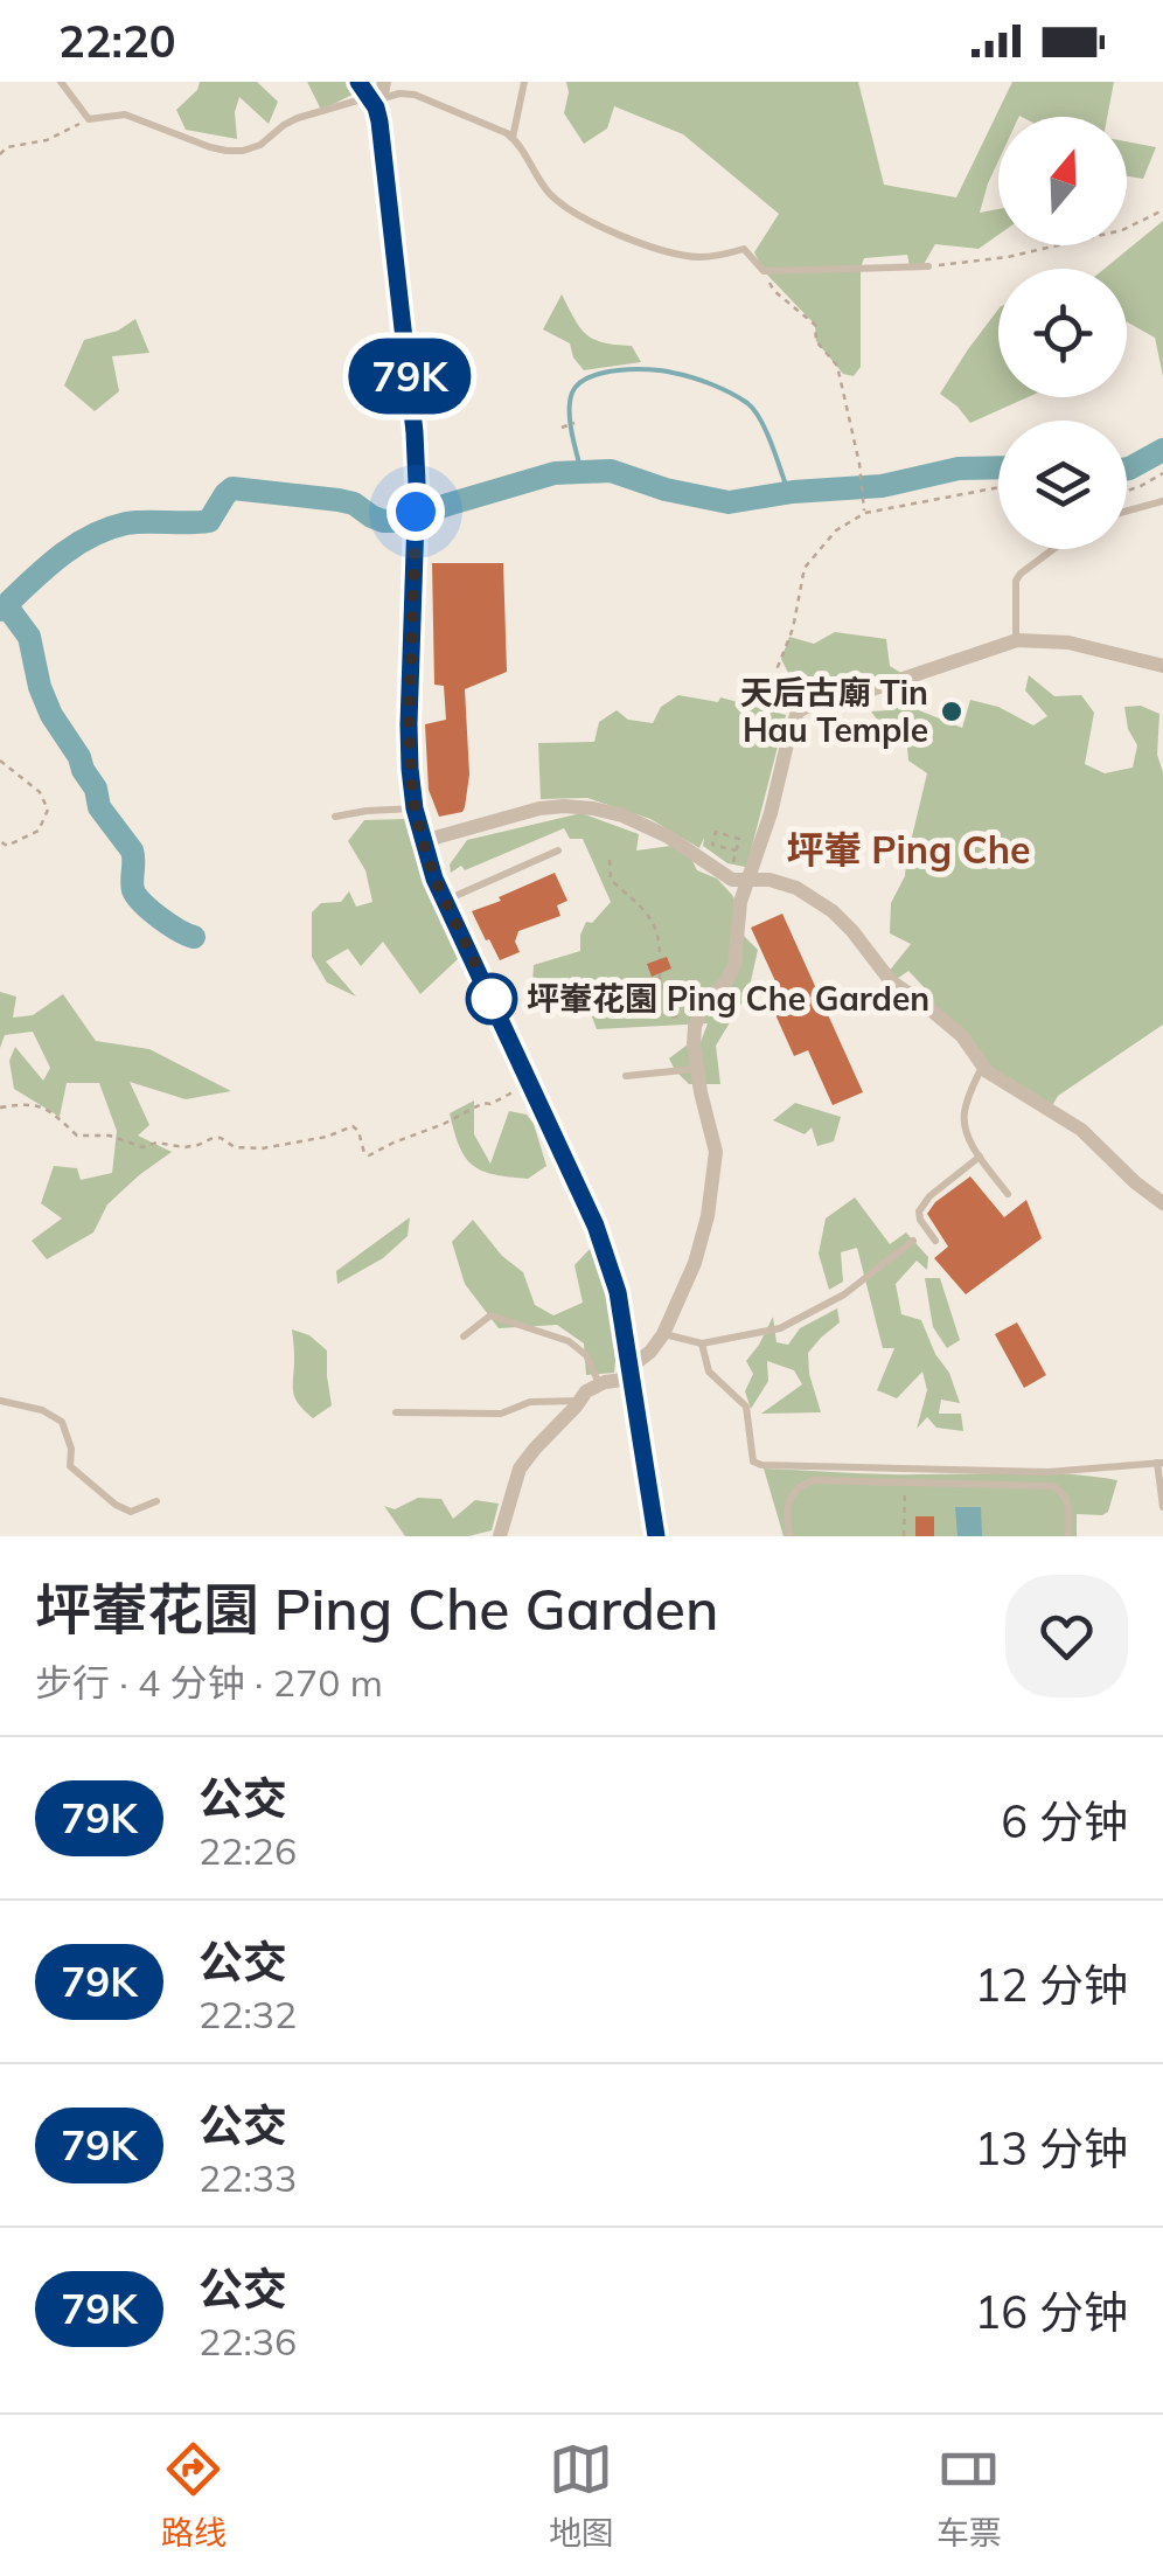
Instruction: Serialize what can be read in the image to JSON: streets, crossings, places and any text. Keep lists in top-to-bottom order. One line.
{"districts":["坪輋 Ping Che"],"places":["天后古廟 Tin Hau Temple","坪輋花園 Ping Che Garden"],"lines":["bus line 79K"],"north":"top","page":{"status":"22:20","on_map":"79K","heading":["坪輋花園 Ping Che Garden","步行 · 4 分钟 · 270 m"],"list":[{"mark":"79K","name":"公交","note":"22:26","value":"6 分钟"},{"mark":"79K","name":"公交","note":"22:32","value":"12 分钟"},{"mark":"79K","name":"公交","note":"22:33","value":"13 分钟"},{"mark":"79K","name":"公交","note":"22:36","value":"16 分钟"}],"tabs":["路线","地图","车票"]}}
